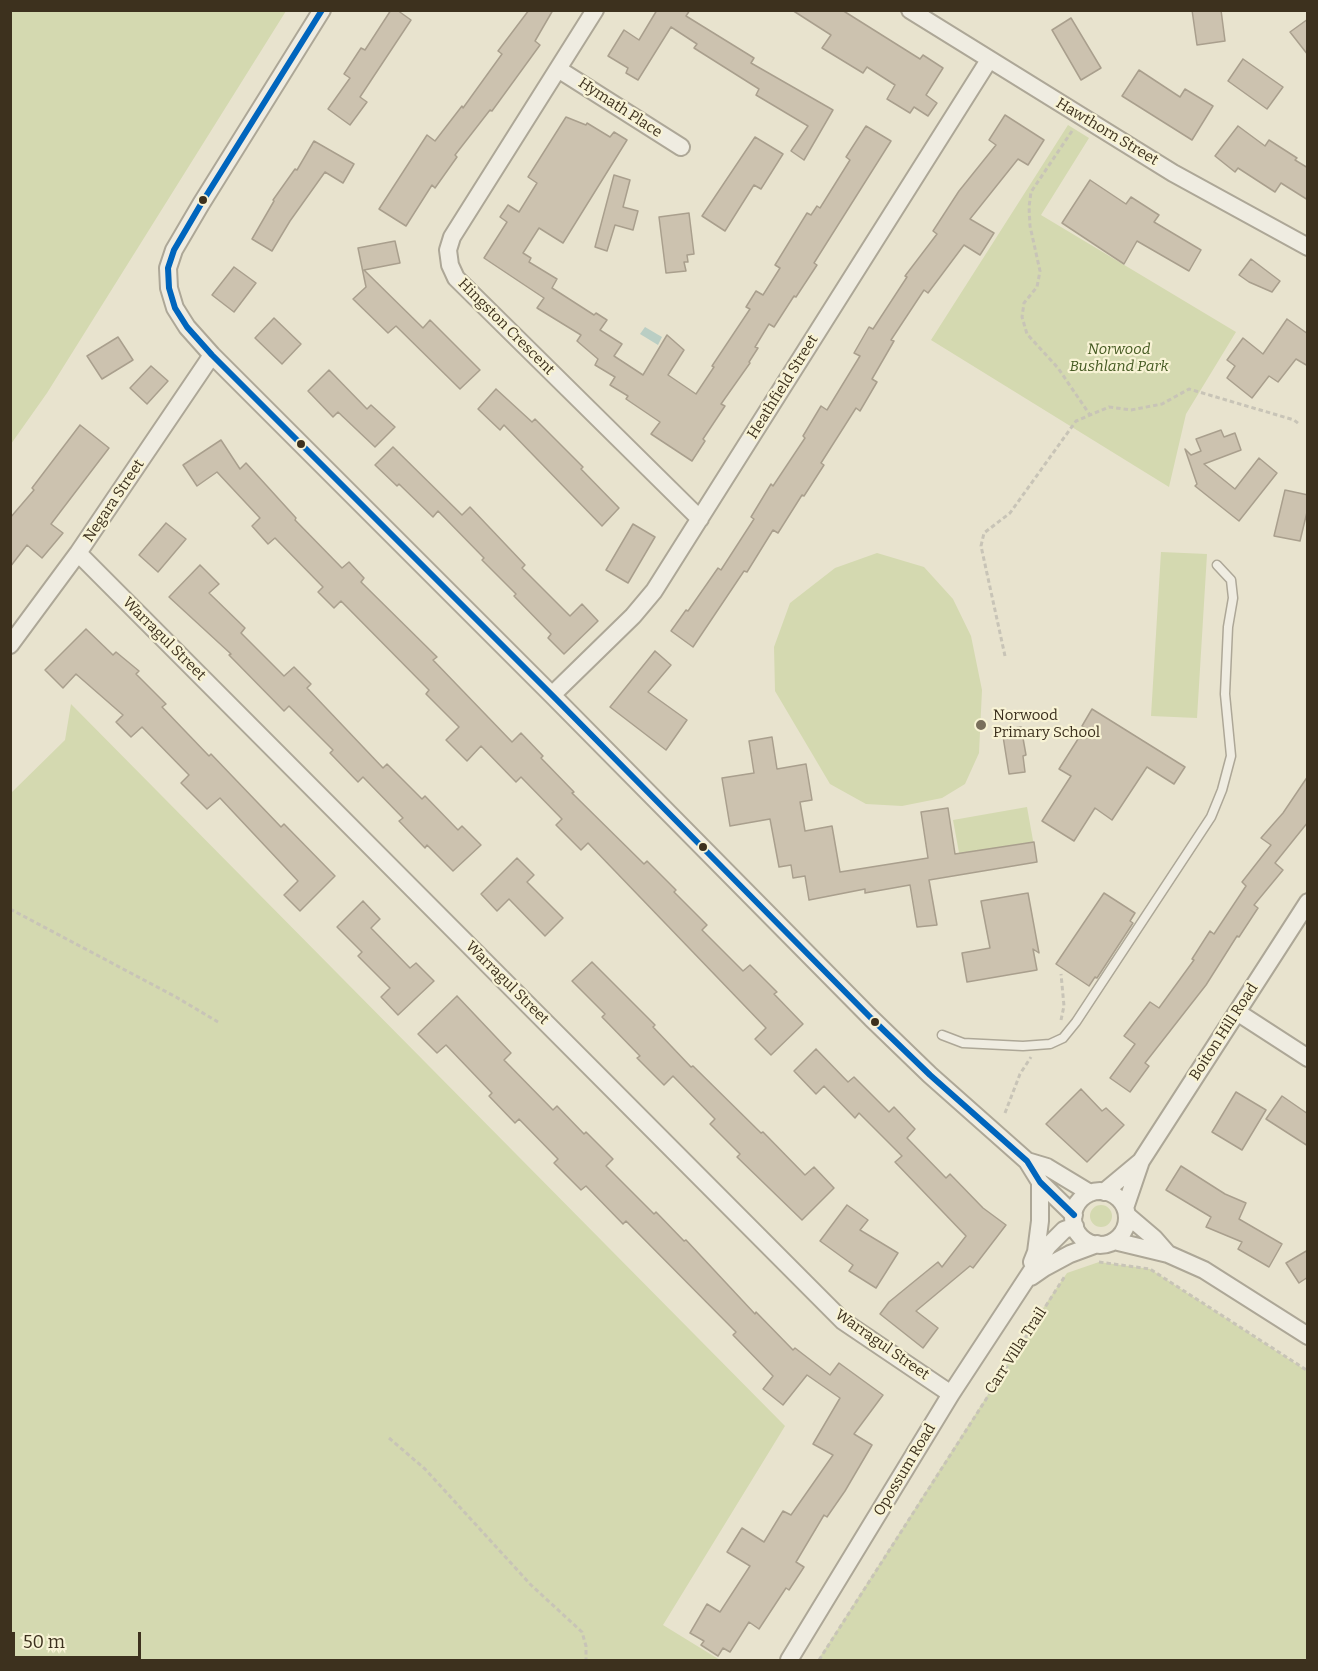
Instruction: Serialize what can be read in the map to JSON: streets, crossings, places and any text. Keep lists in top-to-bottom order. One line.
{"streets":{"street":["Hymath Place","Hawthorn Street","Hingston Crescent","Heathfield Street","Negara Street","Warragul Street","Boiton Hill Road","Opossum Road"],"path":["Carr Villa Trail"]},"crossings":[["Hymath Place","Hingston Crescent"],["Hawthorn Street","Heathfield Street"],["Hingston Crescent","Heathfield Street"],["Negara Street","Warragul Street"],["Warragul Street","Opossum Road"],["Boiton Hill Road","Opossum Road"]],"parks":["Norwood Bushland Park"],"places":["Norwood Primary School"],"scale_bar":"50 m"}
